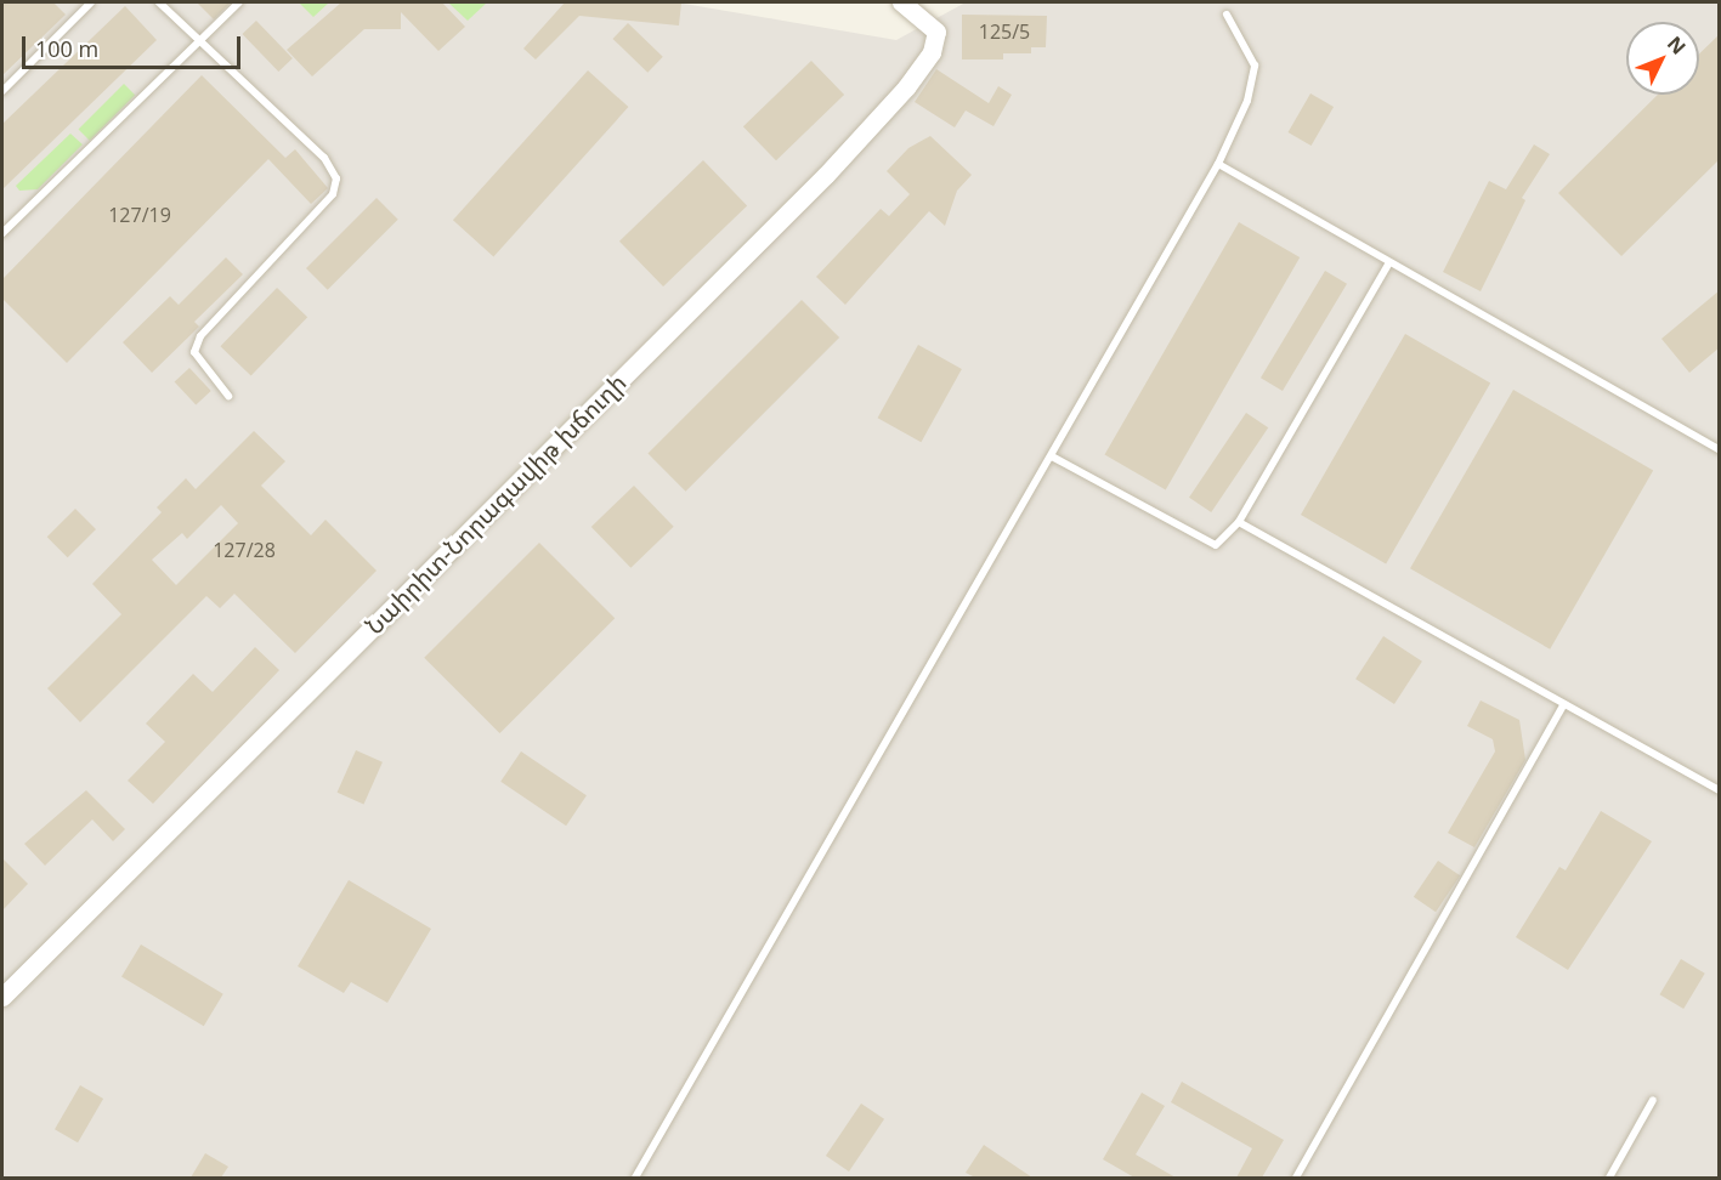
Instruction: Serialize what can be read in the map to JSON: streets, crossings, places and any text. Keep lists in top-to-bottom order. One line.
{"streets":{"street":["Նաիրիտ-Նորագավիթ խճուղի"]},"house_numbers":["125/5","127/19","127/28"],"scale_bar":"100 m","north":"top right"}
